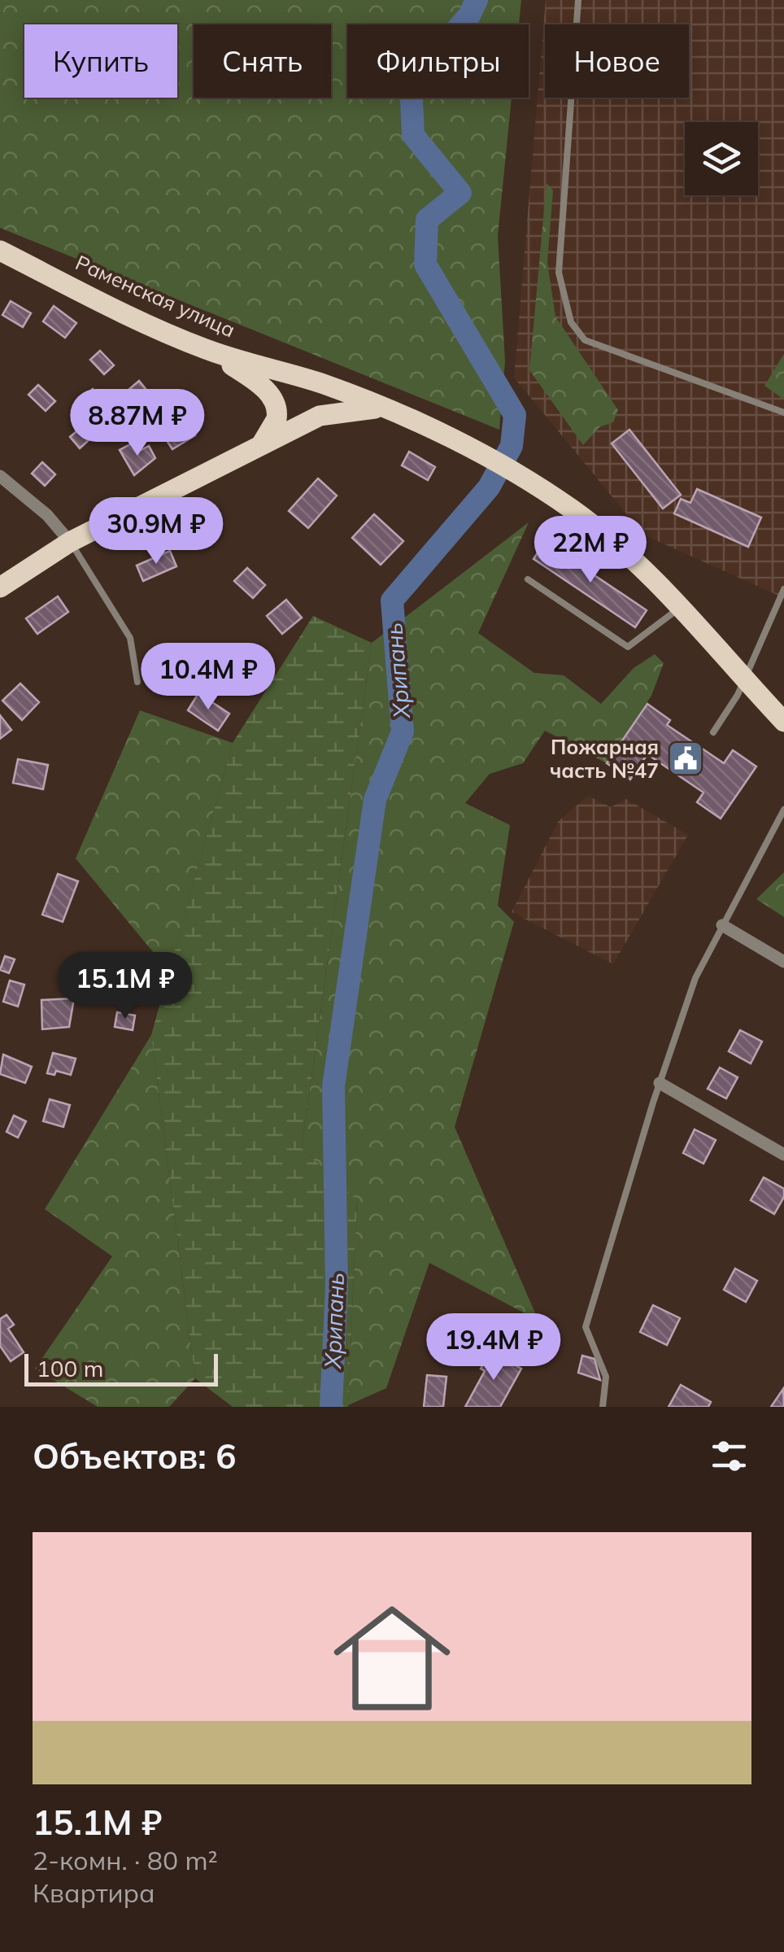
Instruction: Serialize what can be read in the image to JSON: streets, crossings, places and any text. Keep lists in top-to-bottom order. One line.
{"streets":{"main road":["Раменская улица"]},"water":["Хрипань"],"places":{"public building":["Пожарная часть №47"]},"scale_bar":"100 m","page":{"chip":["Купить","Снять","Фильтры","Новое"],"price":["8.87M ₽","30.9M ₽","22M ₽","10.4M ₽","15.1M ₽","19.4M ₽"],"scale":"100 m","heading":"Объектов: 6","list":[{"name":"15.1M ₽","note":"2-комн. · 80 m² · Квартира"}]}}
